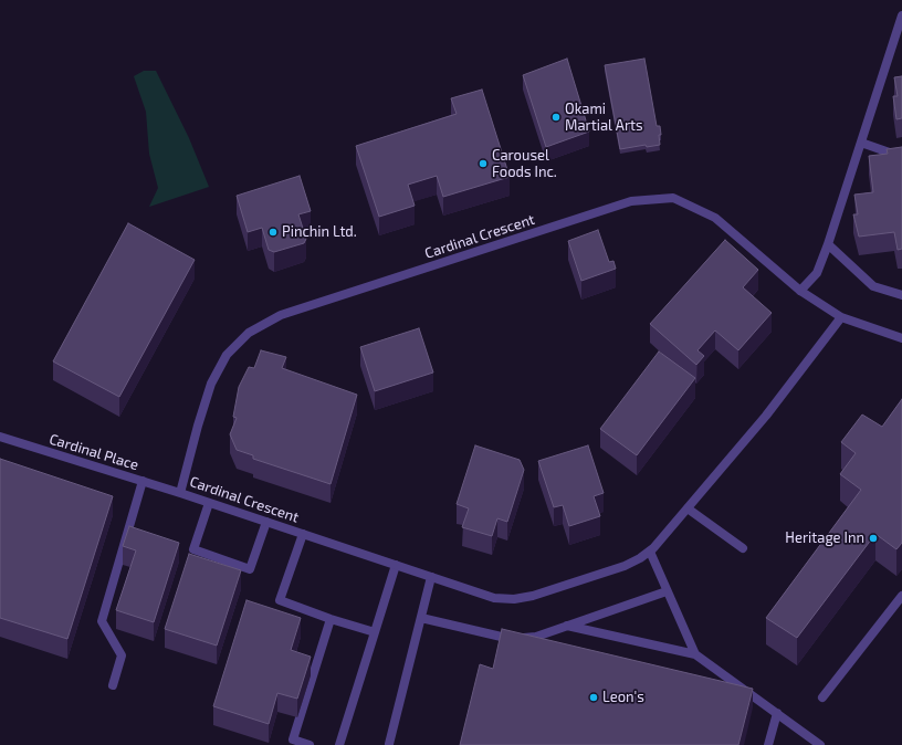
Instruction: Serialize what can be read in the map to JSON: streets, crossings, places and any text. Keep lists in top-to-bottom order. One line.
{"streets":{"street":["Cardinal Crescent","Cardinal Place"]},"crossings":[["Cardinal Crescent","Cardinal Place"]],"places":["Okami Martial Arts","Carousel Foods Inc.","Pinchin Ltd.","Heritage Inn","Leon's"]}
